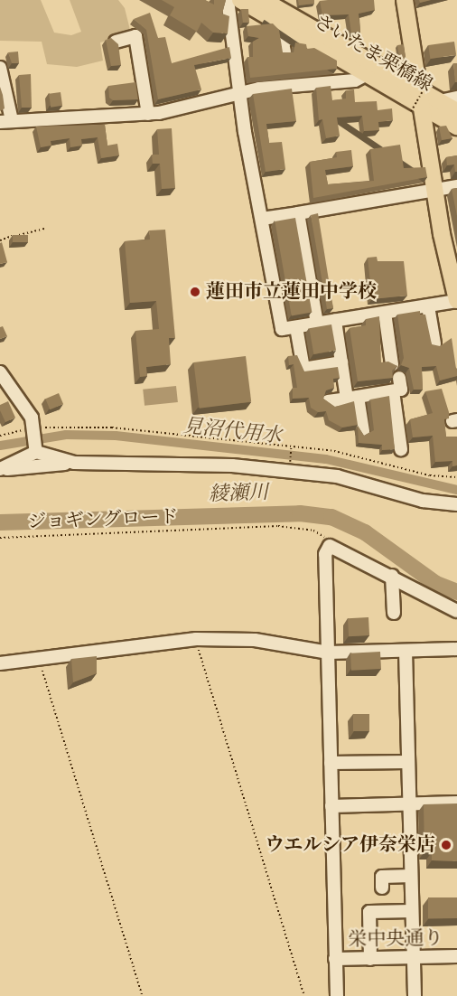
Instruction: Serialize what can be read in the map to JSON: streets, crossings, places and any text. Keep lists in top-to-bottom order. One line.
{"streets":{"main road":["さいたま栗橋線"],"street":["栄中央通り"],"path":["ジョギングロード"]},"water":["見沼代用水","綾瀬川"],"places":["蓮田市立蓮田中学校","ウエルシア伊奈栄店"]}
